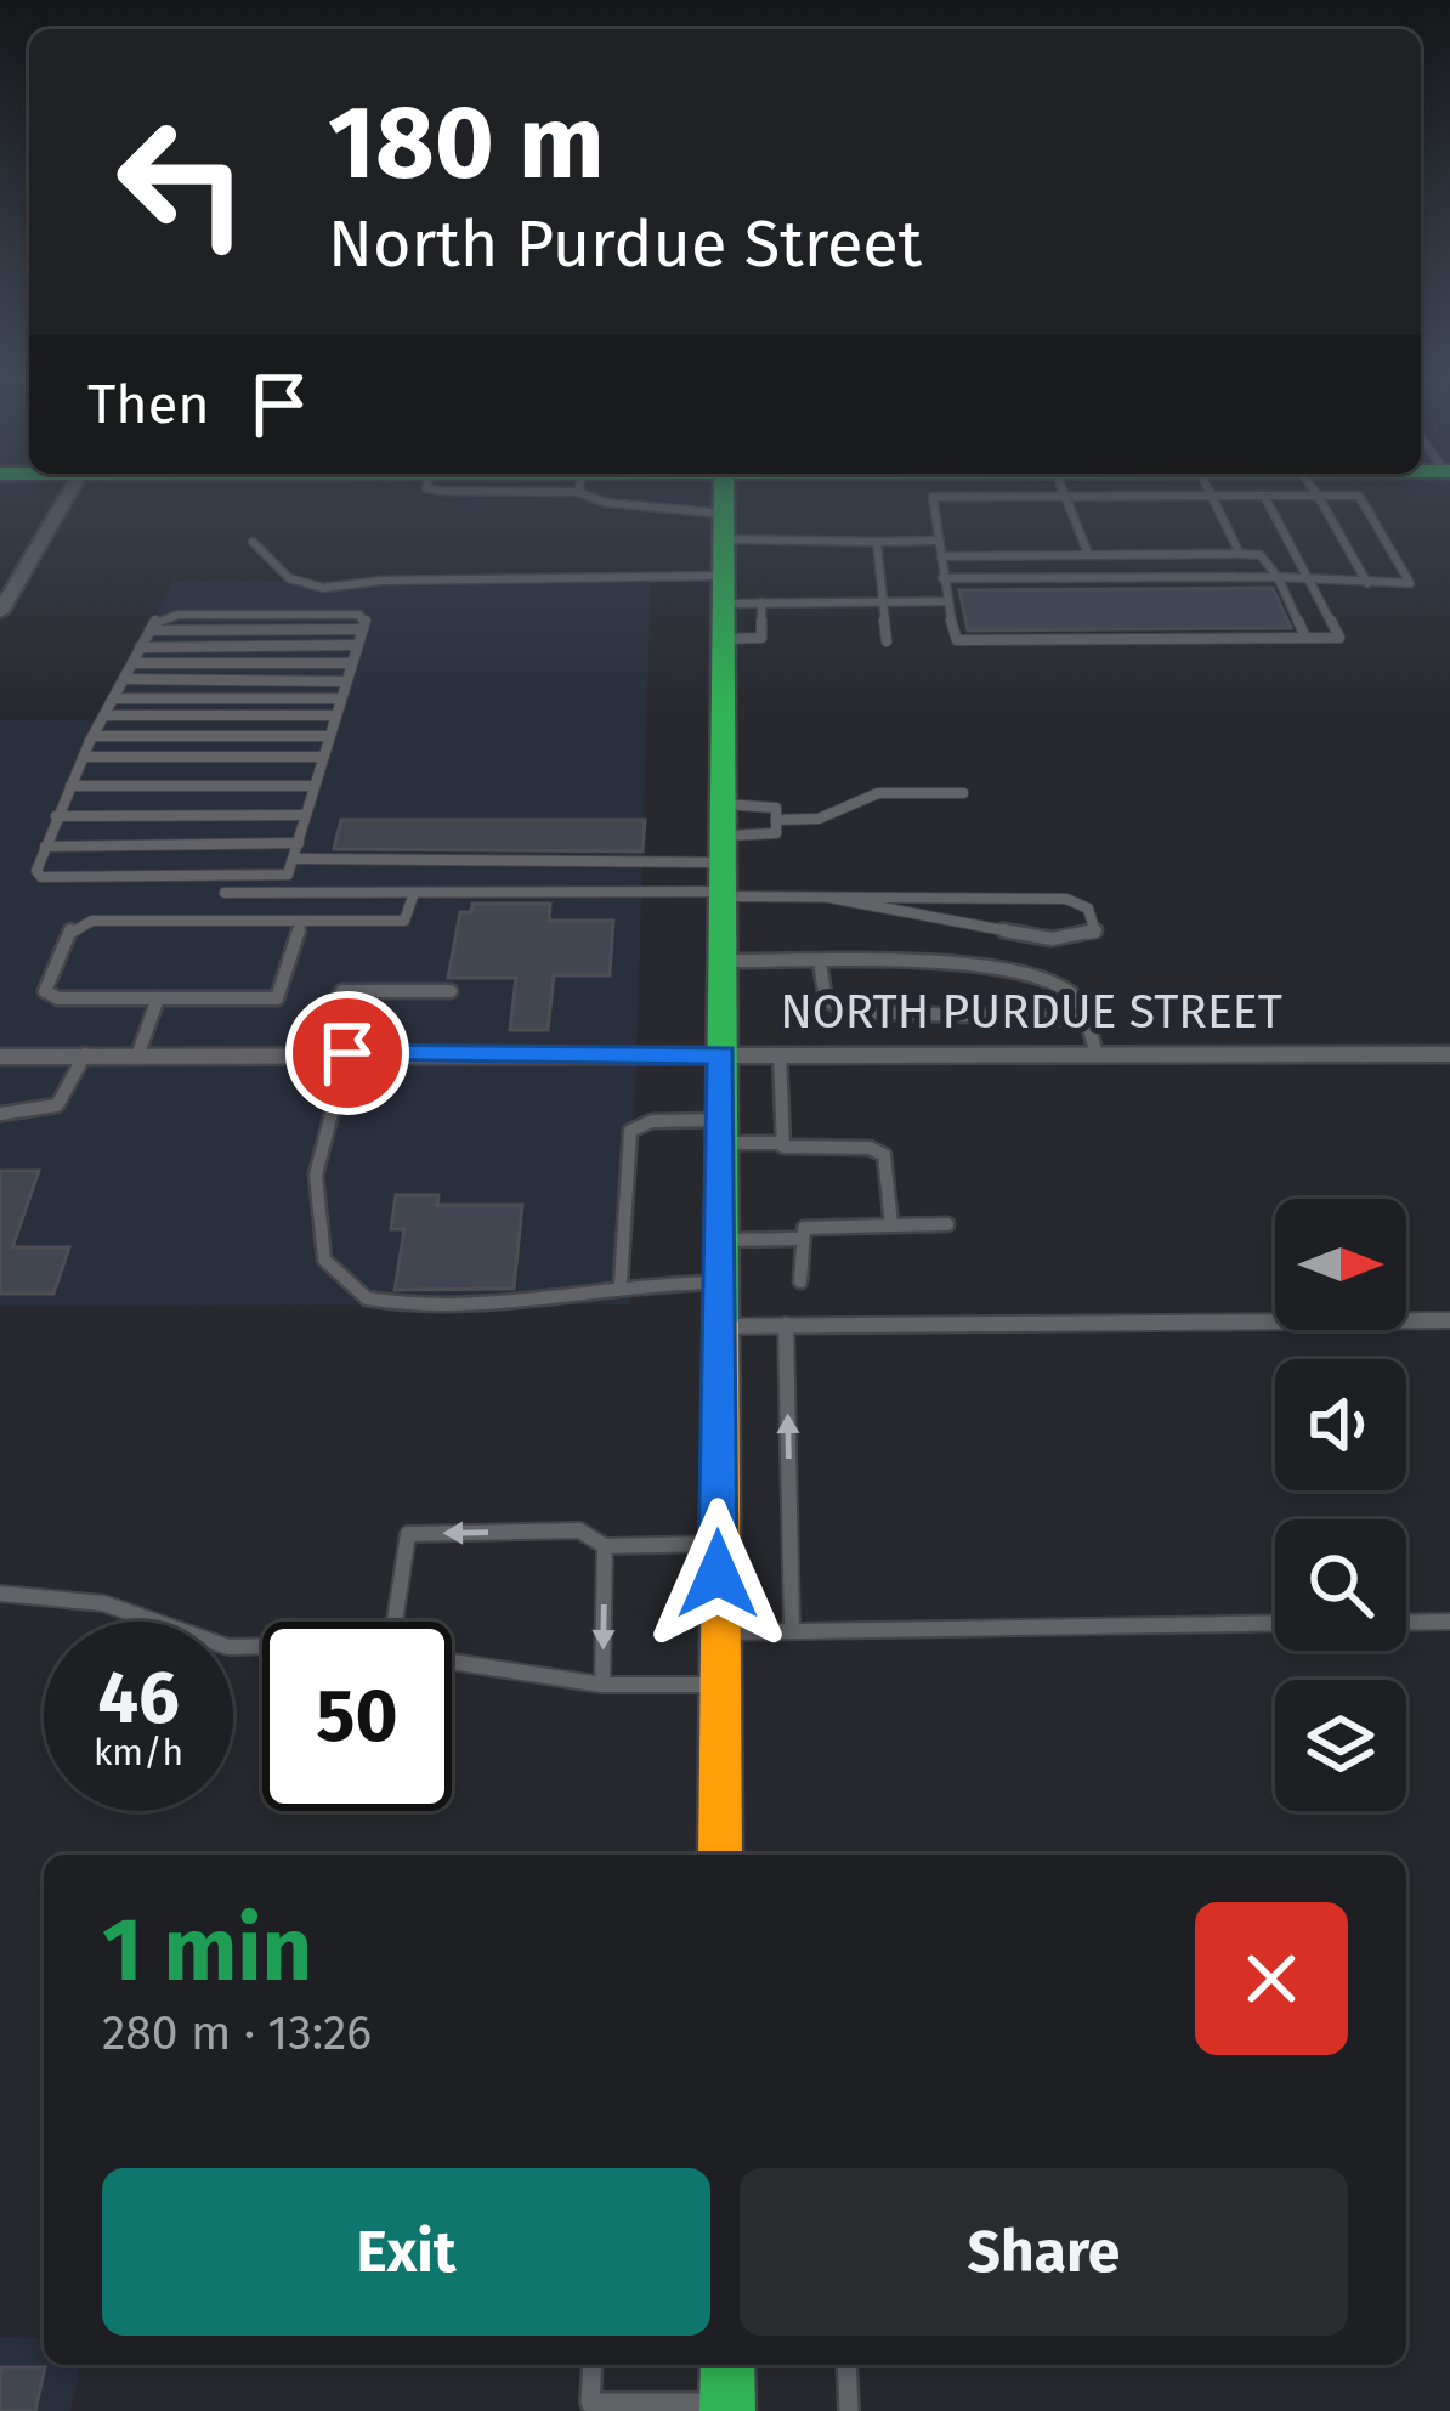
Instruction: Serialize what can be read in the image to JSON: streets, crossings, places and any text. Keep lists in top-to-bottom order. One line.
{"streets":{"street":["NORTH PURDUE STREET"]},"north":"right","page":{"turn":["180 m","North Purdue Street"],"then":"Then","speed":"46 km/h","limit":"50","heading":["1 min","280 m · 13:26"],"buttons":["Exit","Share"]}}
